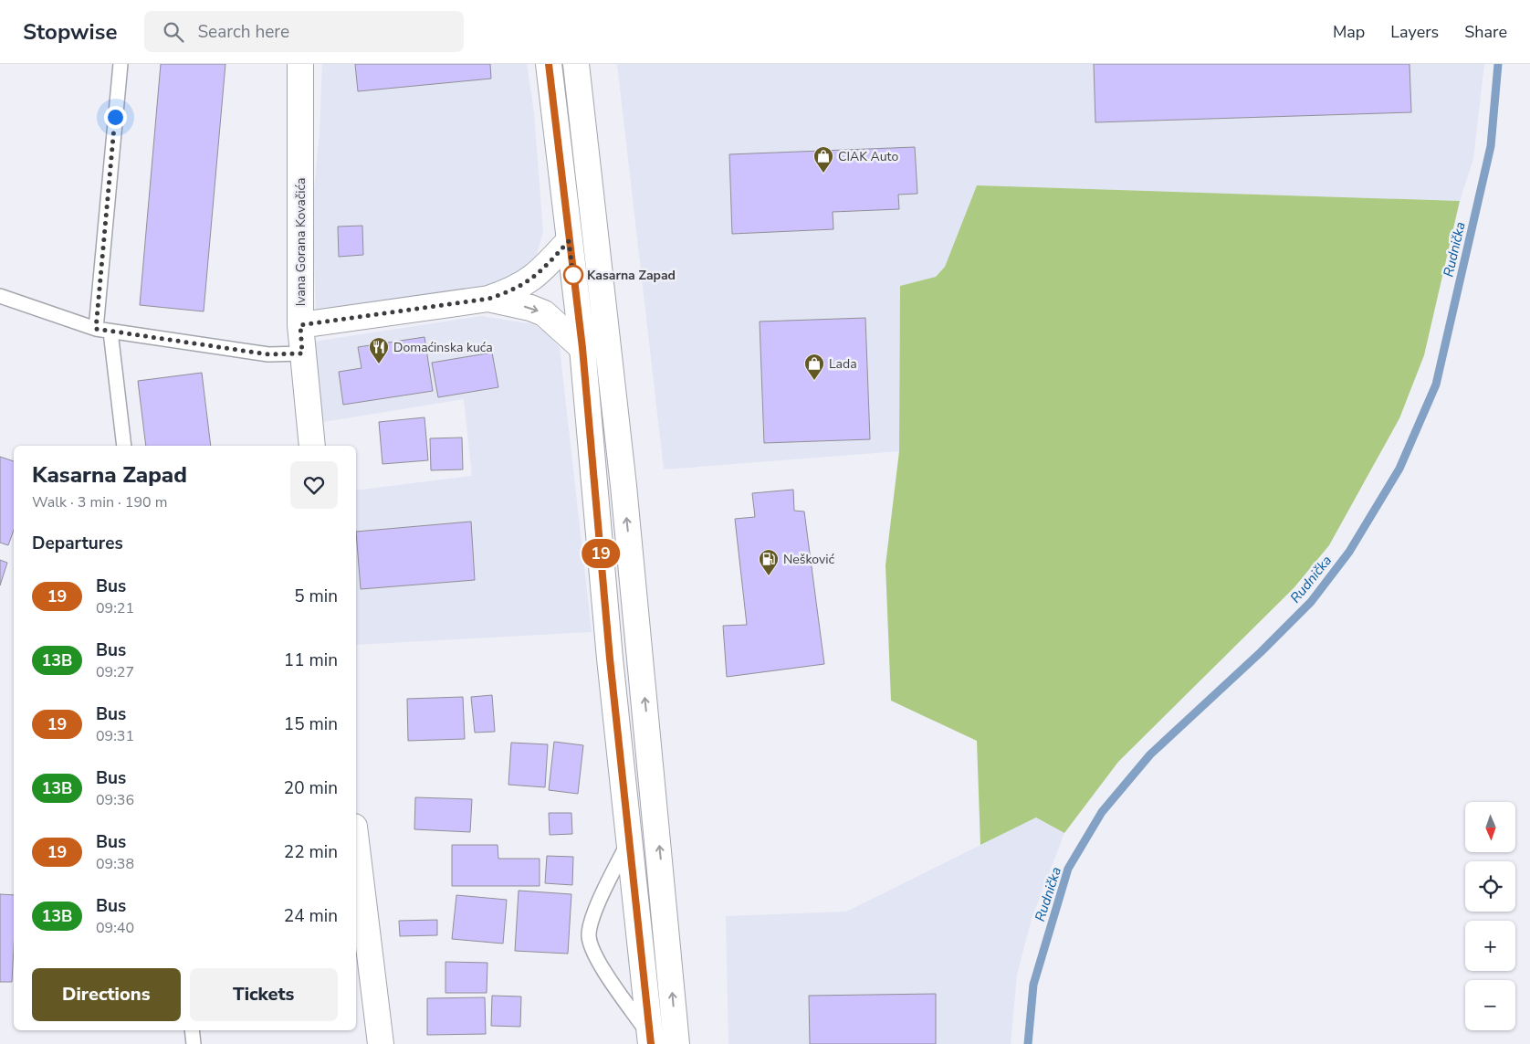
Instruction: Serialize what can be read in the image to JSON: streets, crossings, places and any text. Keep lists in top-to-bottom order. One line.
{"streets":{"main road":["Ivana Gorana Kovačića"]},"water":["Rudnička"],"places":{"shop":["CIAK Auto","Lada"],"other":["Kasarna Zapad"],"restaurant":["Domaćinska kuća"],"fuel station":["Nešković"]},"lines":["bus line 19"],"north":"bottom","page":{"header":"Stopwise","search":"Search here","nav":["Map","Layers","Share"],"on_map":"19","heading":[["Kasarna Zapad","Walk · 3 min · 190 m"],"Departures"],"list":[{"mark":"19","name":"Bus","note":"09:21","value":"5 min"},{"mark":"13B","name":"Bus","note":"09:27","value":"11 min"},{"mark":"19","name":"Bus","note":"09:31","value":"15 min"},{"mark":"13B","name":"Bus","note":"09:36","value":"20 min"},{"mark":"19","name":"Bus","note":"09:38","value":"22 min"},{"mark":"13B","name":"Bus","note":"09:40","value":"24 min"}],"map_buttons":["+","−"],"buttons":["Directions","Tickets"]}}
